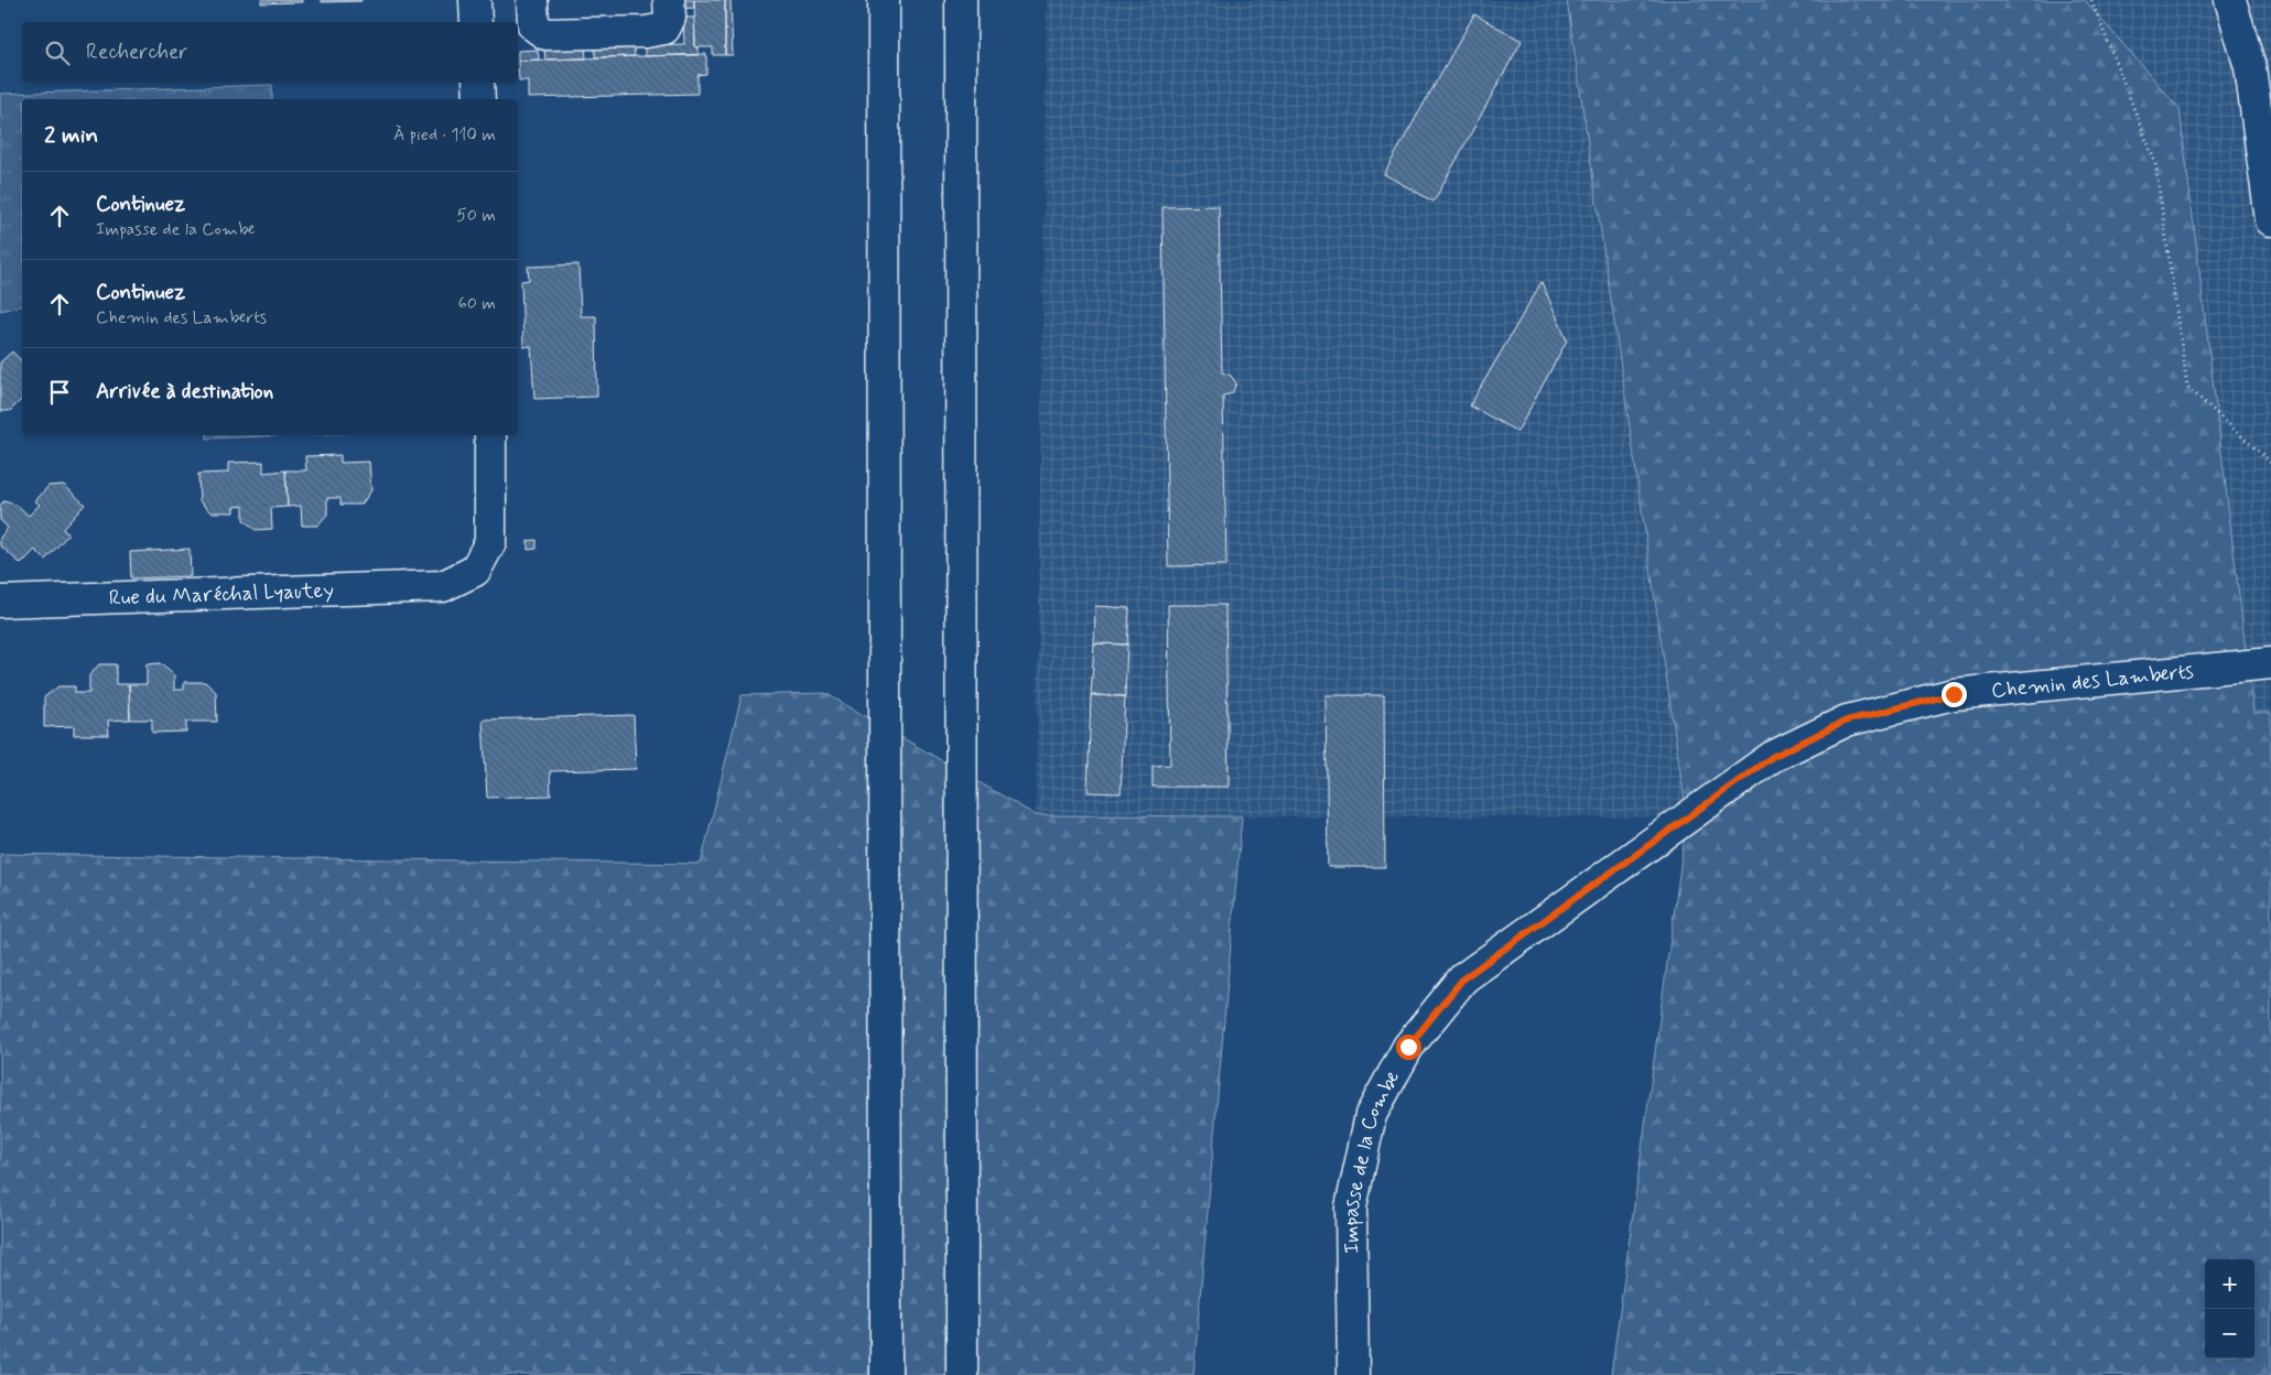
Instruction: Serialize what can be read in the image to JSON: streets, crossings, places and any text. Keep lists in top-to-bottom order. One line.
{"streets":{"main road":["Rue du Maréchal Lyautey","Chemin des Lamberts","Impasse de la Combe"]},"crossings":[["Chemin des Lamberts","Impasse de la Combe"]],"page":{"search":"Rechercher","heading":["2 min","À pied · 110 m"],"list":[["Continuez","Impasse de la Combe","50 m"],["Continuez","Chemin des Lamberts","60 m"],"Arrivée à destination"],"map_buttons":["+","−"]}}
